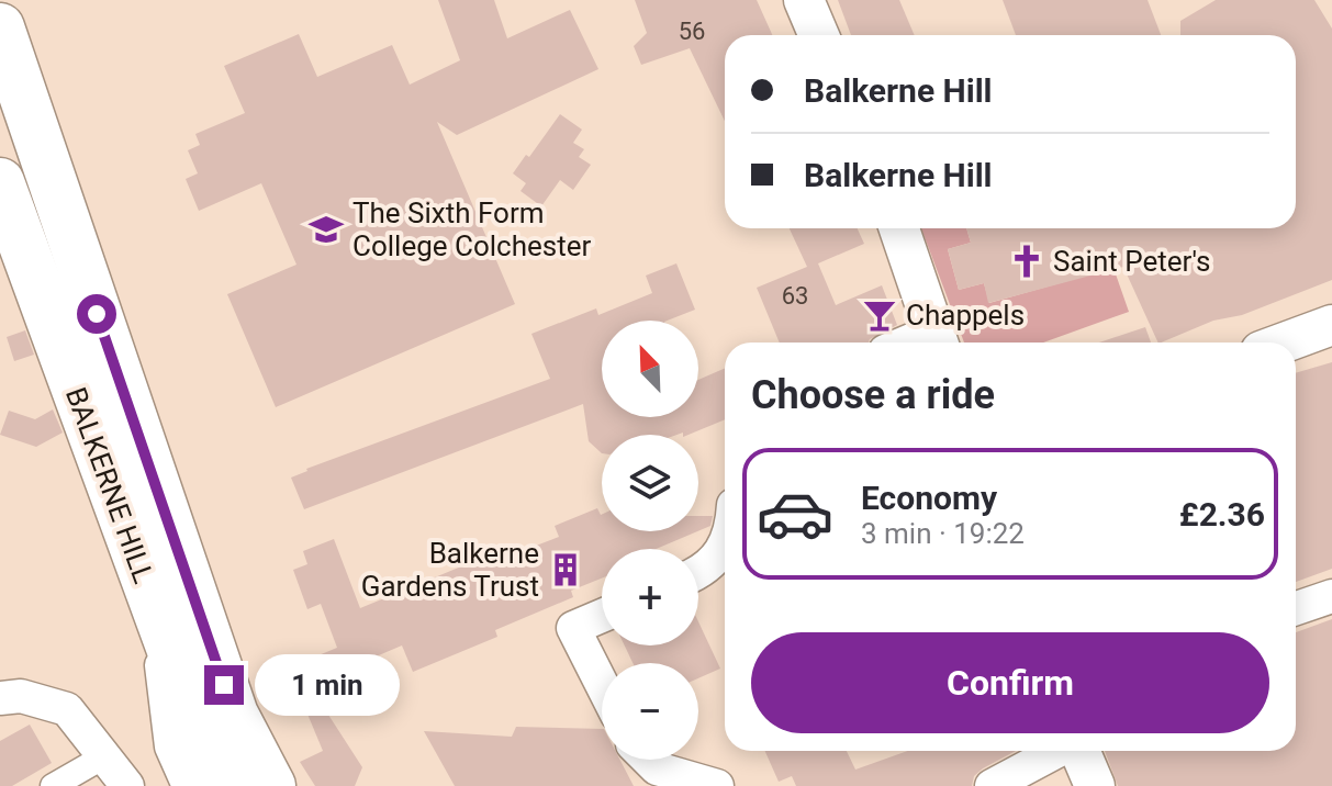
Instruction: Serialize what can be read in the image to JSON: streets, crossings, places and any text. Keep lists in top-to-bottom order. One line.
{"streets":{"main road":["BALKERNE HILL"]},"places":{"school or university":["The Sixth Form College Colchester"],"church":["Saint Peter's"],"bar":["Chappels"],"building":["Balkerne Gardens Trust"]},"house_numbers":["56","63"],"north":"top left","page":{"banner":["Balkerne Hill","Balkerne Hill"],"map_buttons":["+","−"],"heading":"Choose a ride","list":[{"name":"Economy","note":"3 min · 19:22","value":"£2.36"}],"buttons":"Confirm","bubble":"1 min"}}
